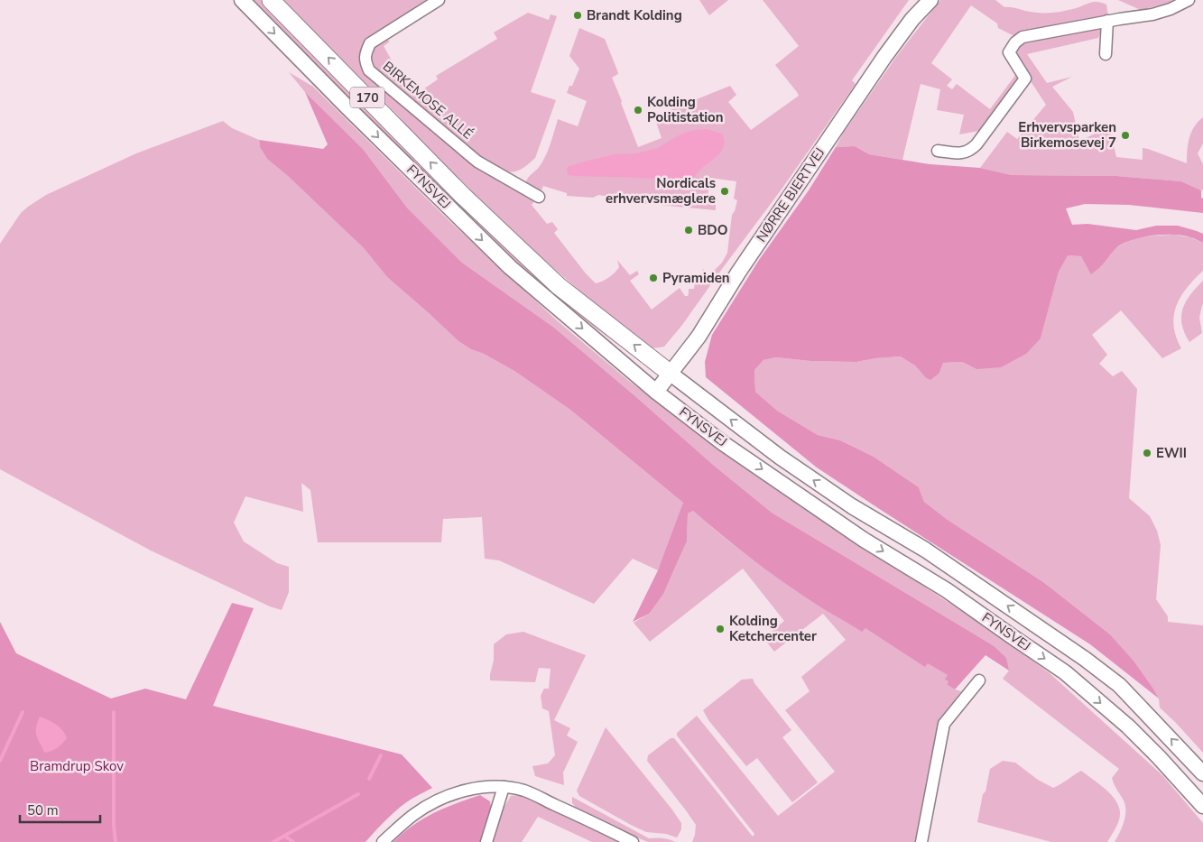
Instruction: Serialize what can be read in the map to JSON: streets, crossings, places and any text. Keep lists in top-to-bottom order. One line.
{"streets":{"highway":["170","FYNSVEJ"],"main road":["NØRRE BJERTVEJ"],"street":["BIRKEMOSE ALLÉ"]},"crossings":[["FYNSVEJ","NØRRE BJERTVEJ"]],"parks":["Bramdrup Skov"],"places":["Brandt Kolding","Kolding Politistation","Erhvervsparken Birkemosevej 7","Nordicals erhvervsmæglere","BDO","Pyramiden","EWII","Kolding Ketchercenter"],"scale_bar":"50 m"}
